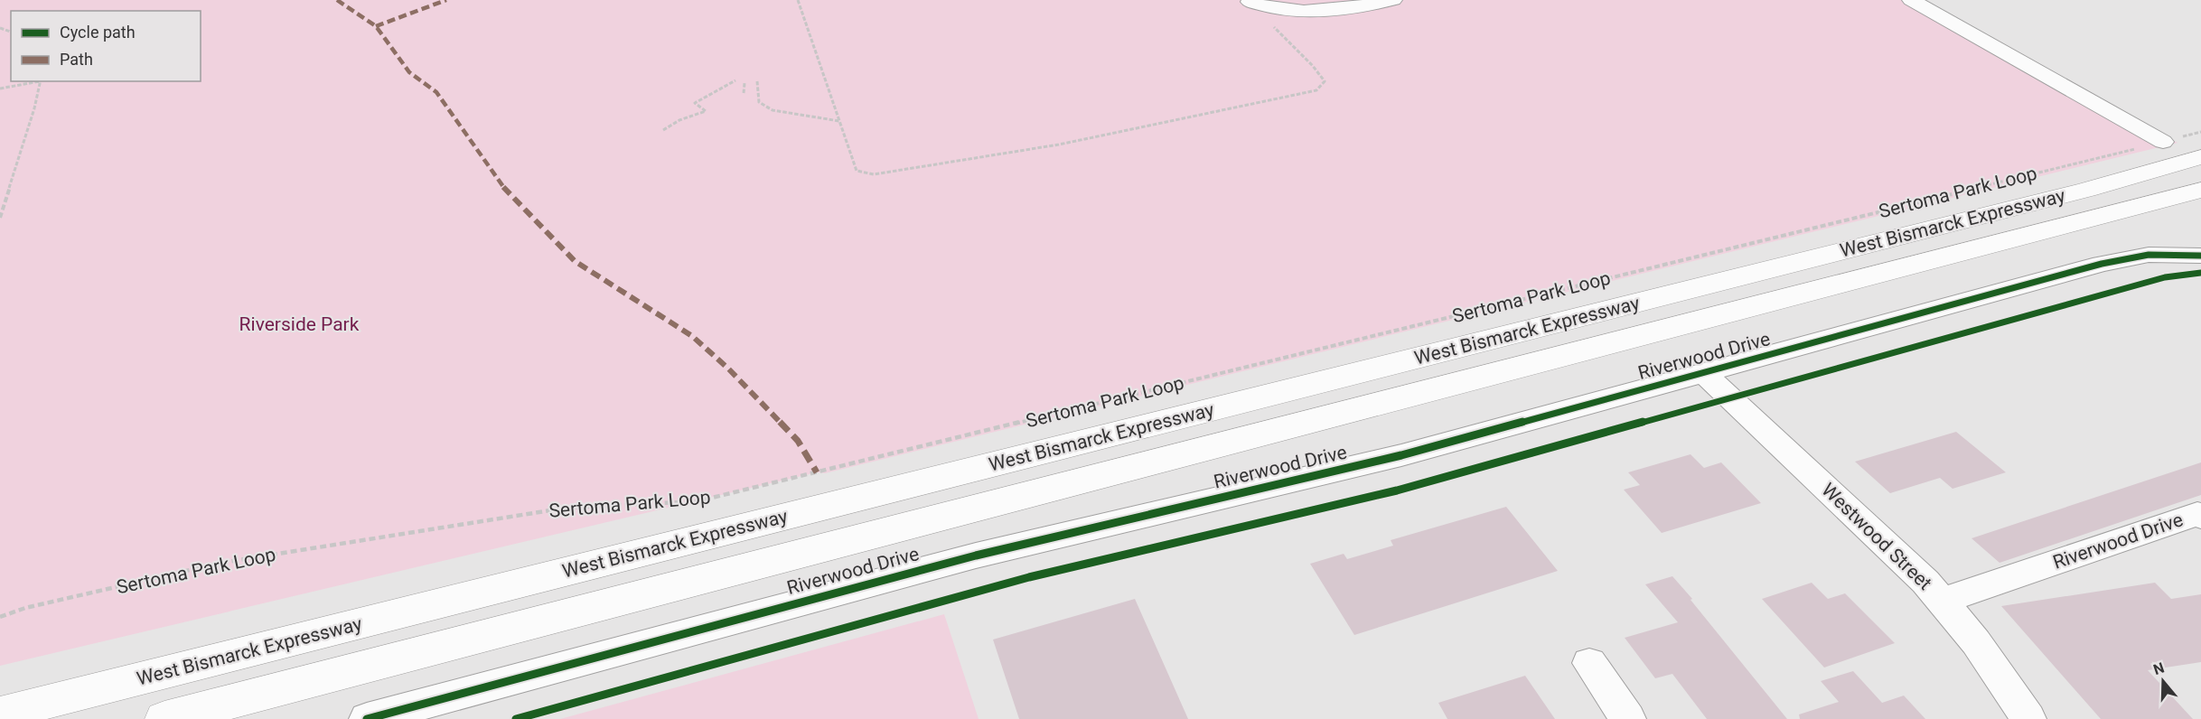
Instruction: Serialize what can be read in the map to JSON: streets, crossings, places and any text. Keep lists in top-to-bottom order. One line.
{"streets":{"highway":["West Bismarck Expressway"],"street":["Riverwood Drive","Westwood Street"],"path":["Sertoma Park Loop"]},"crossings":[["Riverwood Drive","Westwood Street"]],"parks":["Riverside Park"],"legend":["Cycle path","Path"],"north":"top"}
